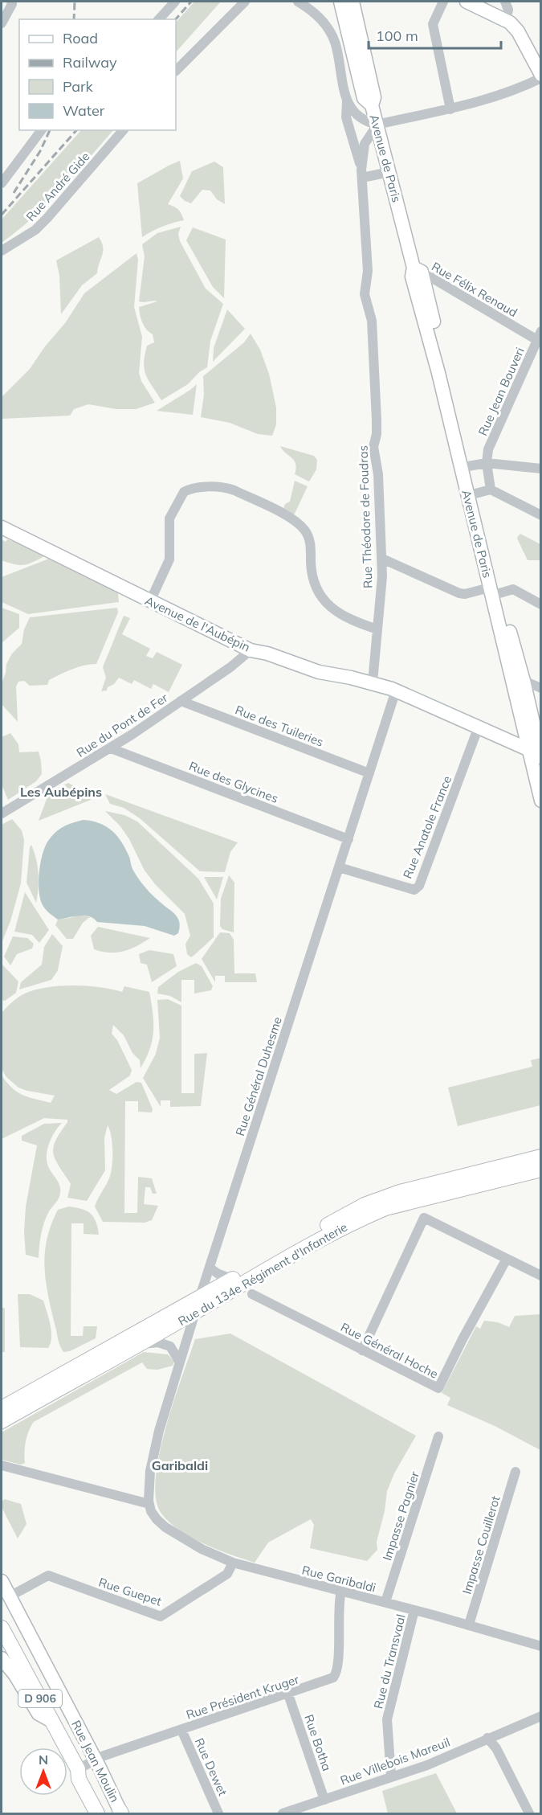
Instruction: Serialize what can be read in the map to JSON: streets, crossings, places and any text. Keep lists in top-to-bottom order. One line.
{"streets":{"main road":["Avenue de Paris","Avenue de l'Aubépin","Rue du 134e Régiment d'Infanterie","D 906","Rue Jean Moulin"],"street":["Rue André Gide","Rue Félix Renaud","Rue Jean Bouveri","Rue Théodore de Foudras","Rue du Pont de Fer","Rue des Tuileries","Rue des Glycines","Rue Anatole France","Rue Général Duhesme","Rue Général Hoche","Impasse Pagnier","Impasse Couillerot","Rue Garibaldi","Rue Guepet","Rue du Transvaal","Rue Président Kruger","Rue Botha","Rue Villebois Mareuil","Rue Dewet"]},"crossings":[["Avenue de Paris","Rue Félix Renaud"],["Avenue de Paris","Rue Théodore de Foudras"],["Avenue de Paris","Avenue de l'Aubépin"],["Rue Félix Renaud","Rue Jean Bouveri"],["Rue Théodore de Foudras","Avenue de l'Aubépin"],["Avenue de l'Aubépin","Rue du Pont de Fer"],["Avenue de l'Aubépin","Rue Anatole France"],["Avenue de l'Aubépin","Rue Général Duhesme"],["Rue du Pont de Fer","Rue des Tuileries"],["Rue du Pont de Fer","Rue des Glycines"],["Rue des Tuileries","Rue Général Duhesme"],["Rue des Glycines","Rue Général Duhesme"],["Rue Anatole France","Rue Général Duhesme"],["Rue Général Duhesme","Rue du 134e Régiment d'Infanterie"],["Rue Général Duhesme","Rue Garibaldi"],["Impasse Pagnier","Rue Garibaldi"],["Impasse Couillerot","Rue Garibaldi"],["Rue Garibaldi","Rue Guepet"],["Rue Garibaldi","Rue du Transvaal"],["Rue Garibaldi","Rue Président Kruger"],["Rue Guepet","Rue Jean Moulin"],["Rue du Transvaal","Rue Villebois Mareuil"],["Rue Président Kruger","D 906"],["Rue Président Kruger","Rue Botha"],["Rue Président Kruger","Rue Jean Moulin"],["Rue Président Kruger","Rue Dewet"],["D 906","Rue Jean Moulin"],["Rue Botha","Rue Villebois Mareuil"]],"districts":["Les Aubépins","Garibaldi"],"legend":["Road","Railway","Park","Water"],"scale_bar":"100 m","north":"top"}
